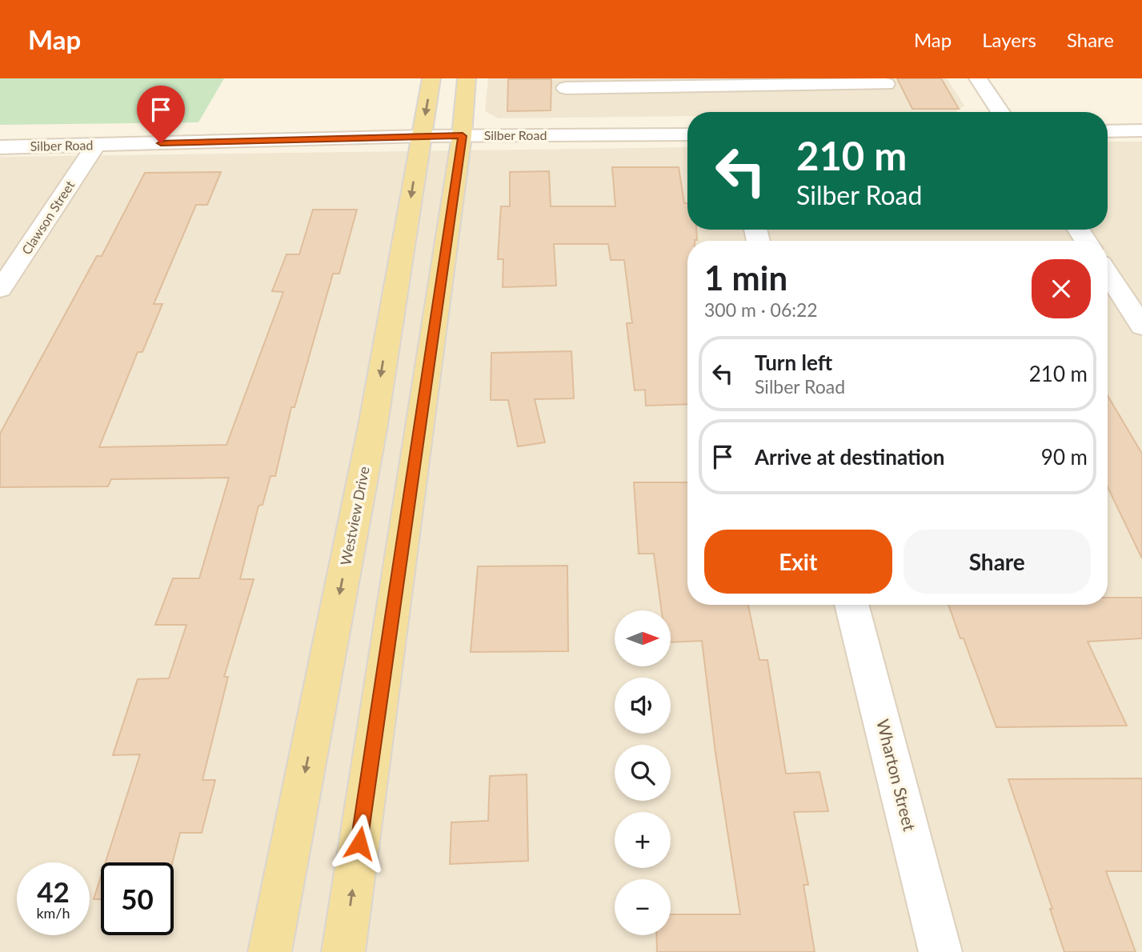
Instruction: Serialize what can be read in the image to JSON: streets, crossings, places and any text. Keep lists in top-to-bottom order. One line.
{"streets":{"main road":["Westview Drive"],"street":["Silber Road","Clawson Street","Wharton Street"]},"crossings":[["Silber Road","Clawson Street"],["Silber Road","Westview Drive"]],"north":"right","page":{"header":"Map","nav":["Map","Layers","Share"],"turn":["210 m","Silber Road"],"heading":["1 min","300 m · 06:22"],"list":[{"name":"Turn left","note":"Silber Road","value":"210 m"},{"name":"Arrive at destination","value":"90 m"}],"buttons":["Exit","Share"],"map_buttons":["+","−"],"speed":"42 km/h","limit":"50"}}
